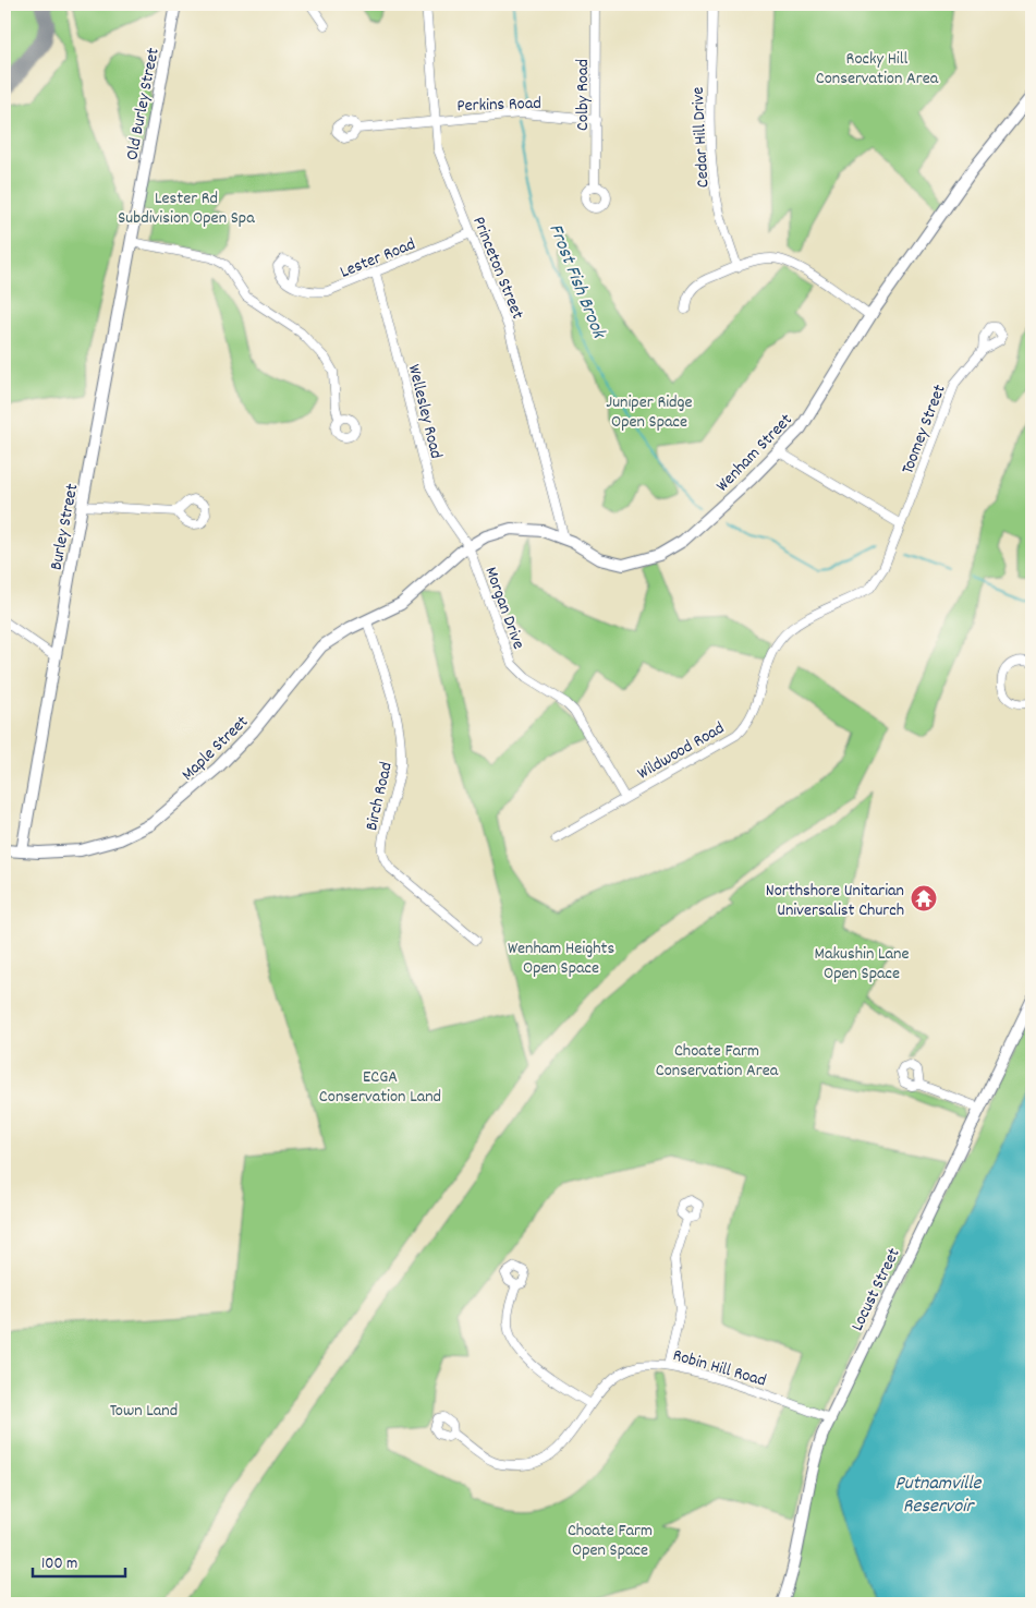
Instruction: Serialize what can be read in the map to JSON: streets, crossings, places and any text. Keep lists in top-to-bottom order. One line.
{"streets":{"main road":["Old Burley Street","Wenham Street","Burley Street","Maple Street","Locust Street"],"street":["Colby Road","Perkins Road","Cedar Hill Drive","Lester Road","Princeton Street","Wellesley Road","Toomey Street","Morgan Drive","Wildwood Road","Birch Road","Robin Hill Road"]},"crossings":[["Colby Road","Perkins Road"],["Perkins Road","Princeton Street"],["Old Burley Street","Burley Street"],["Lester Road","Princeton Street"],["Lester Road","Wellesley Road"],["Princeton Street","Wenham Street"],["Wellesley Road","Wenham Street"],["Wellesley Road","Morgan Drive"],["Toomey Street","Wildwood Road"],["Wenham Street","Morgan Drive"],["Wenham Street","Maple Street"],["Burley Street","Maple Street"],["Morgan Drive","Wildwood Road"],["Maple Street","Birch Road"],["Locust Street","Robin Hill Road"]],"water":["Frost Fish Brook","Putnamville Reservoir"],"parks":["Rocky Hill Conservation Area","Lester Rd Subdivision Open Spa","Juniper Ridge Open Space","Wenham Heights Open Space","Makushin Lane Open Space","Choate Farm Conservation Area","ECGA Conservation Land","Town Land","Choate Farm Open Space"],"places":{"temple":["Northshore Unitarian Universalist Church"]},"scale_bar":"100 m"}
